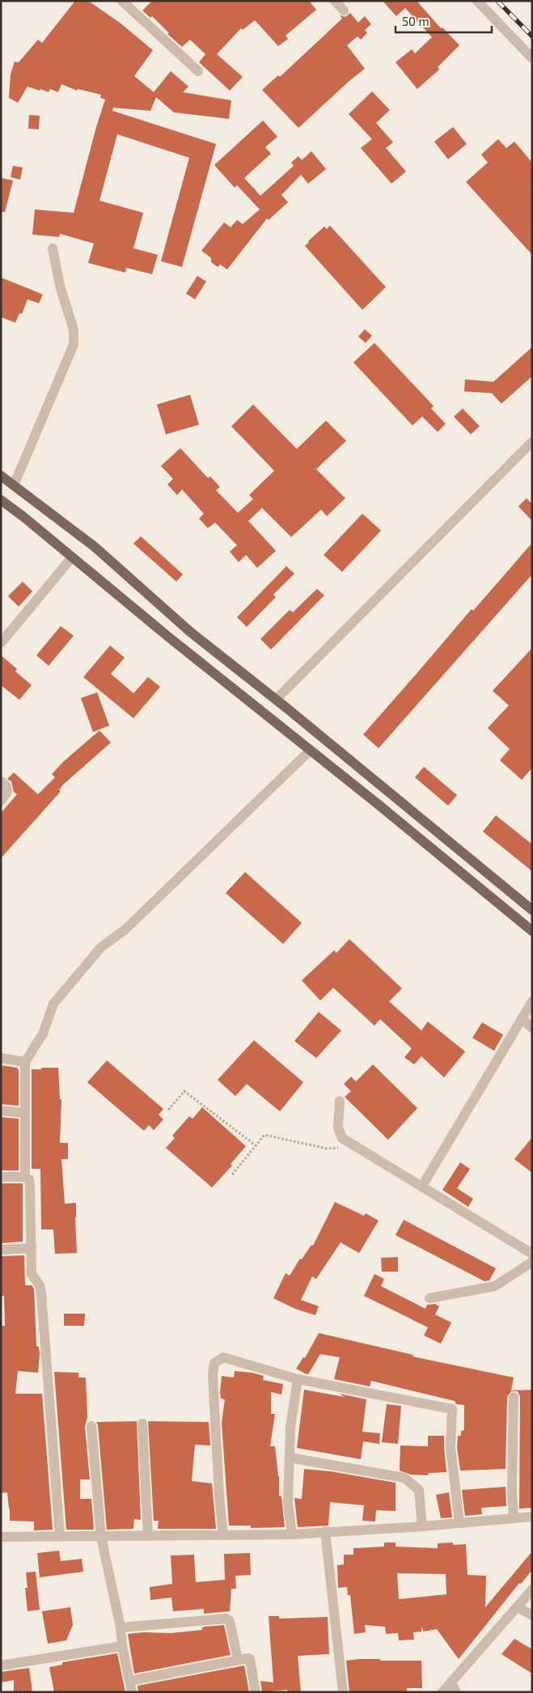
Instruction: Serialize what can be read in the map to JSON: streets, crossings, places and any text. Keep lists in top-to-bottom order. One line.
{"scale_bar":"50 m"}
